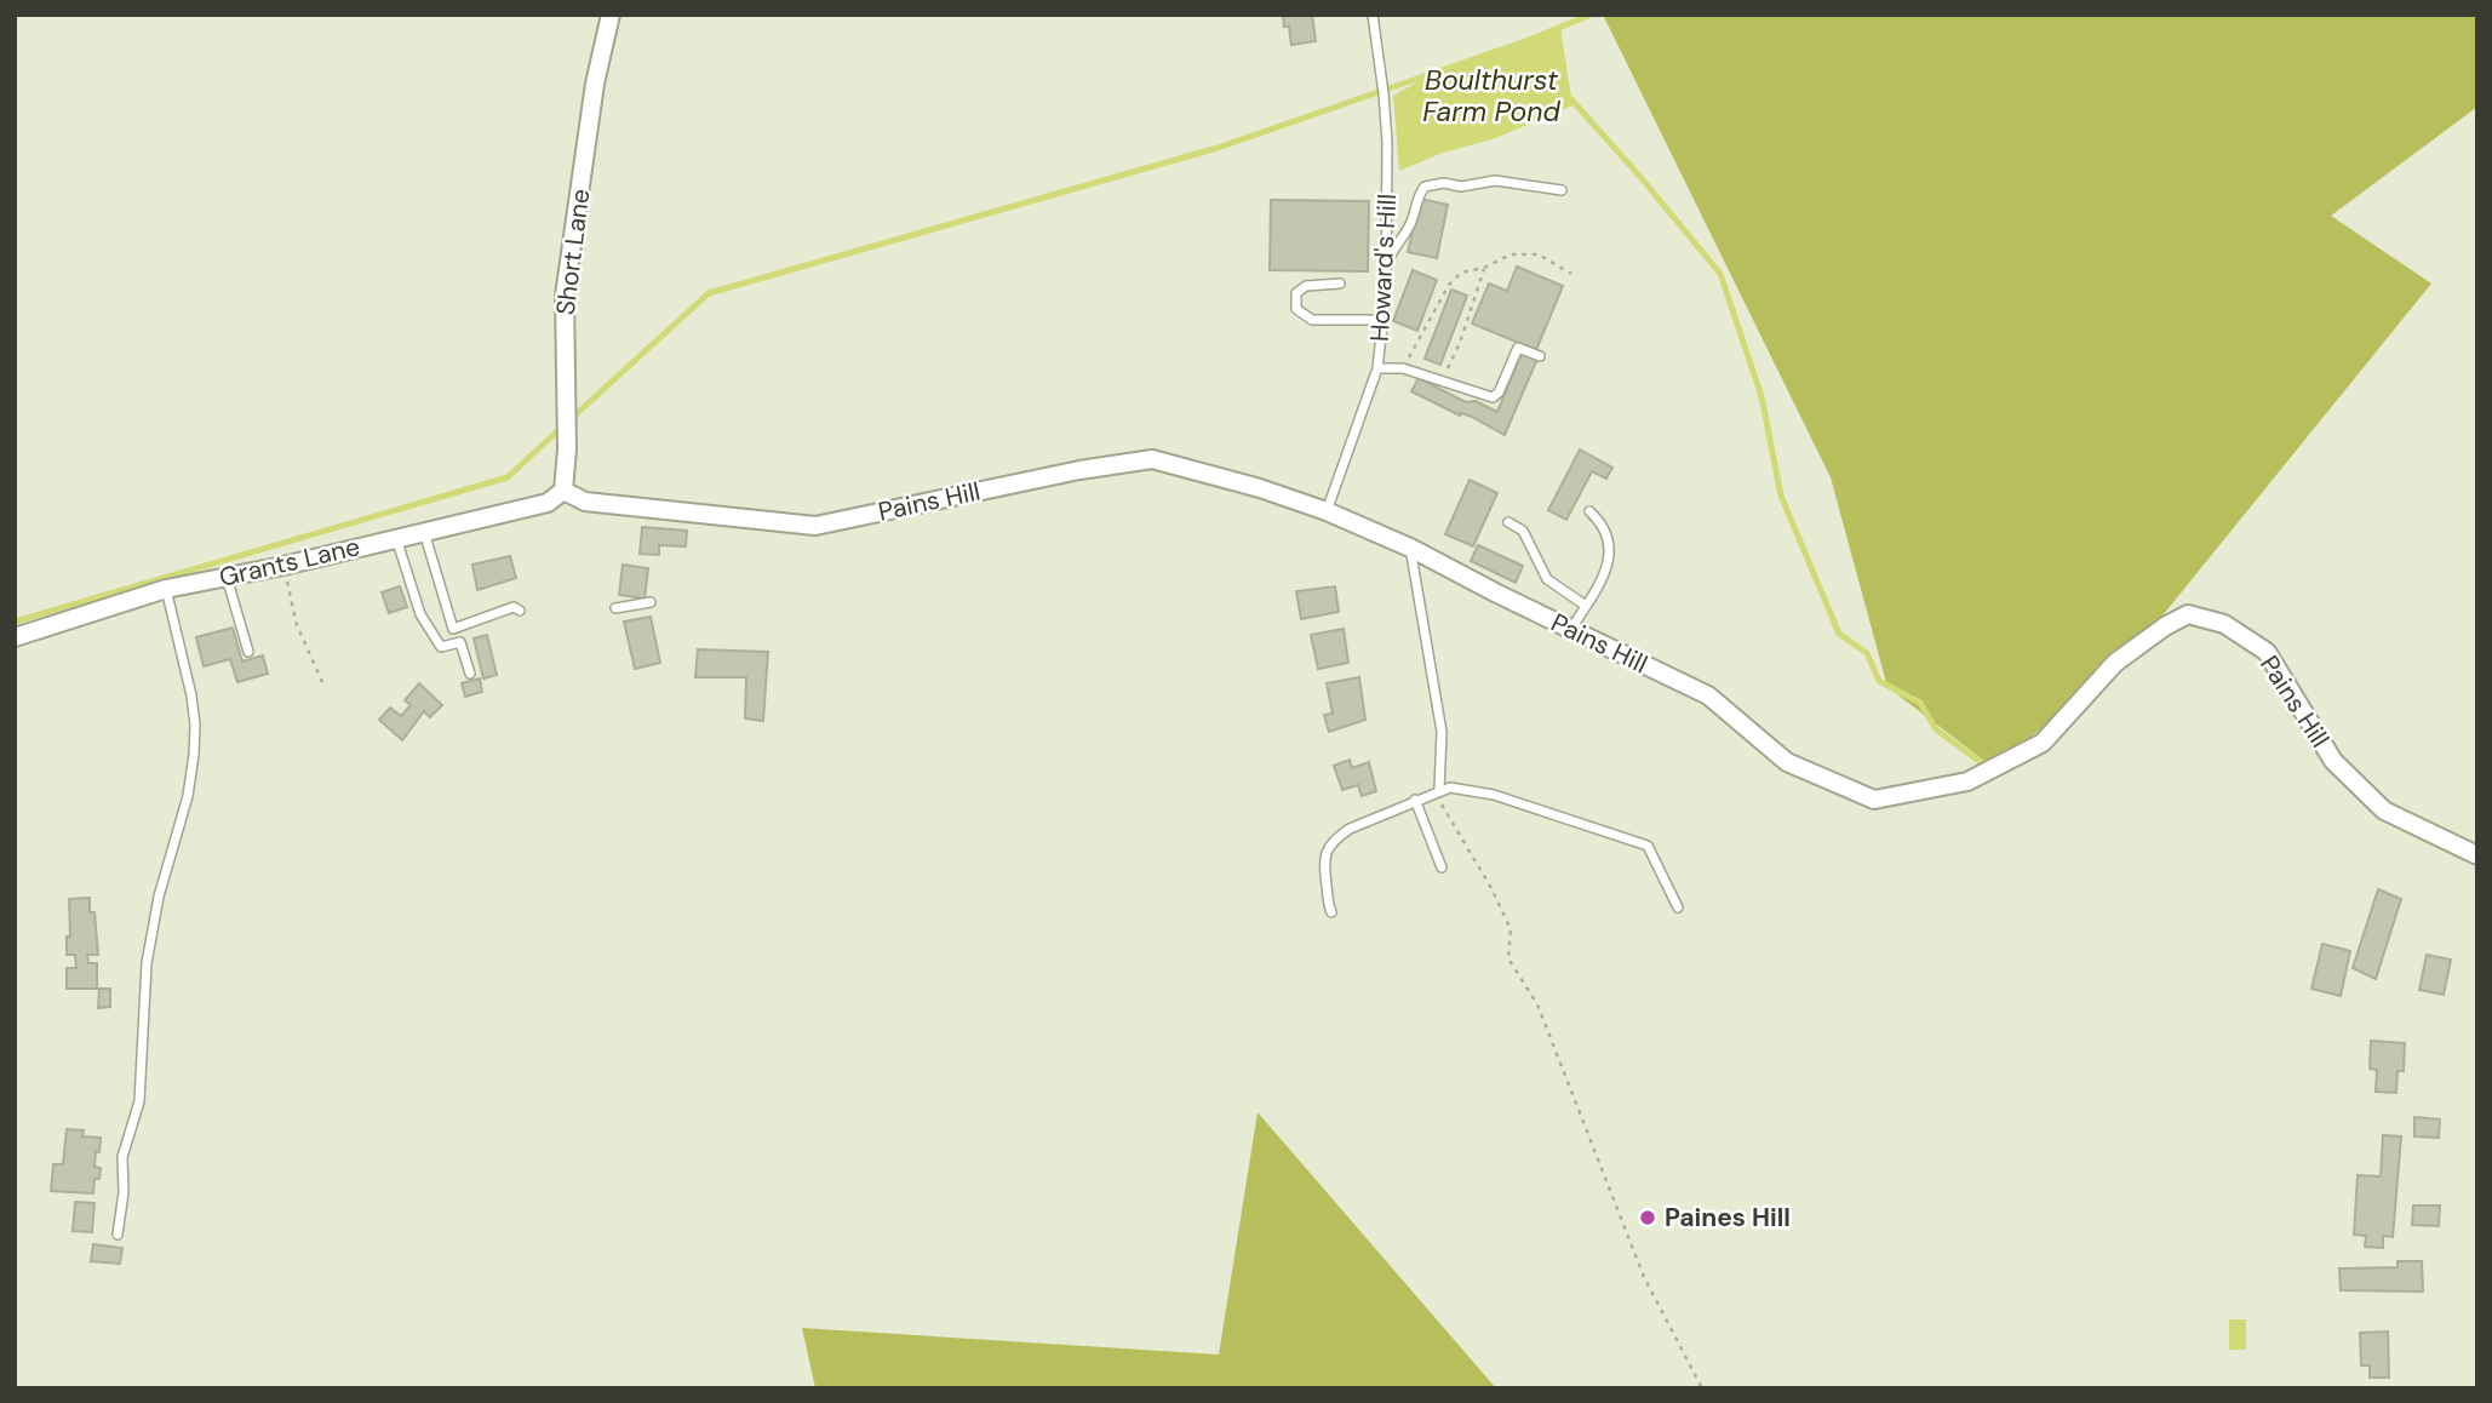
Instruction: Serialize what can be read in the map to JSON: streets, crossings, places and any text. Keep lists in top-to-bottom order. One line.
{"streets":{"street":["Short Lane","Pains Hill","Grants Lane"],"lane":["Howard's Hill"]},"crossings":[["Short Lane","Pains Hill"],["Short Lane","Grants Lane"],["Howard's Hill","Pains Hill"],["Pains Hill","Grants Lane"]],"water":["Boulthurst Farm Pond"],"places":["Paines Hill"]}
